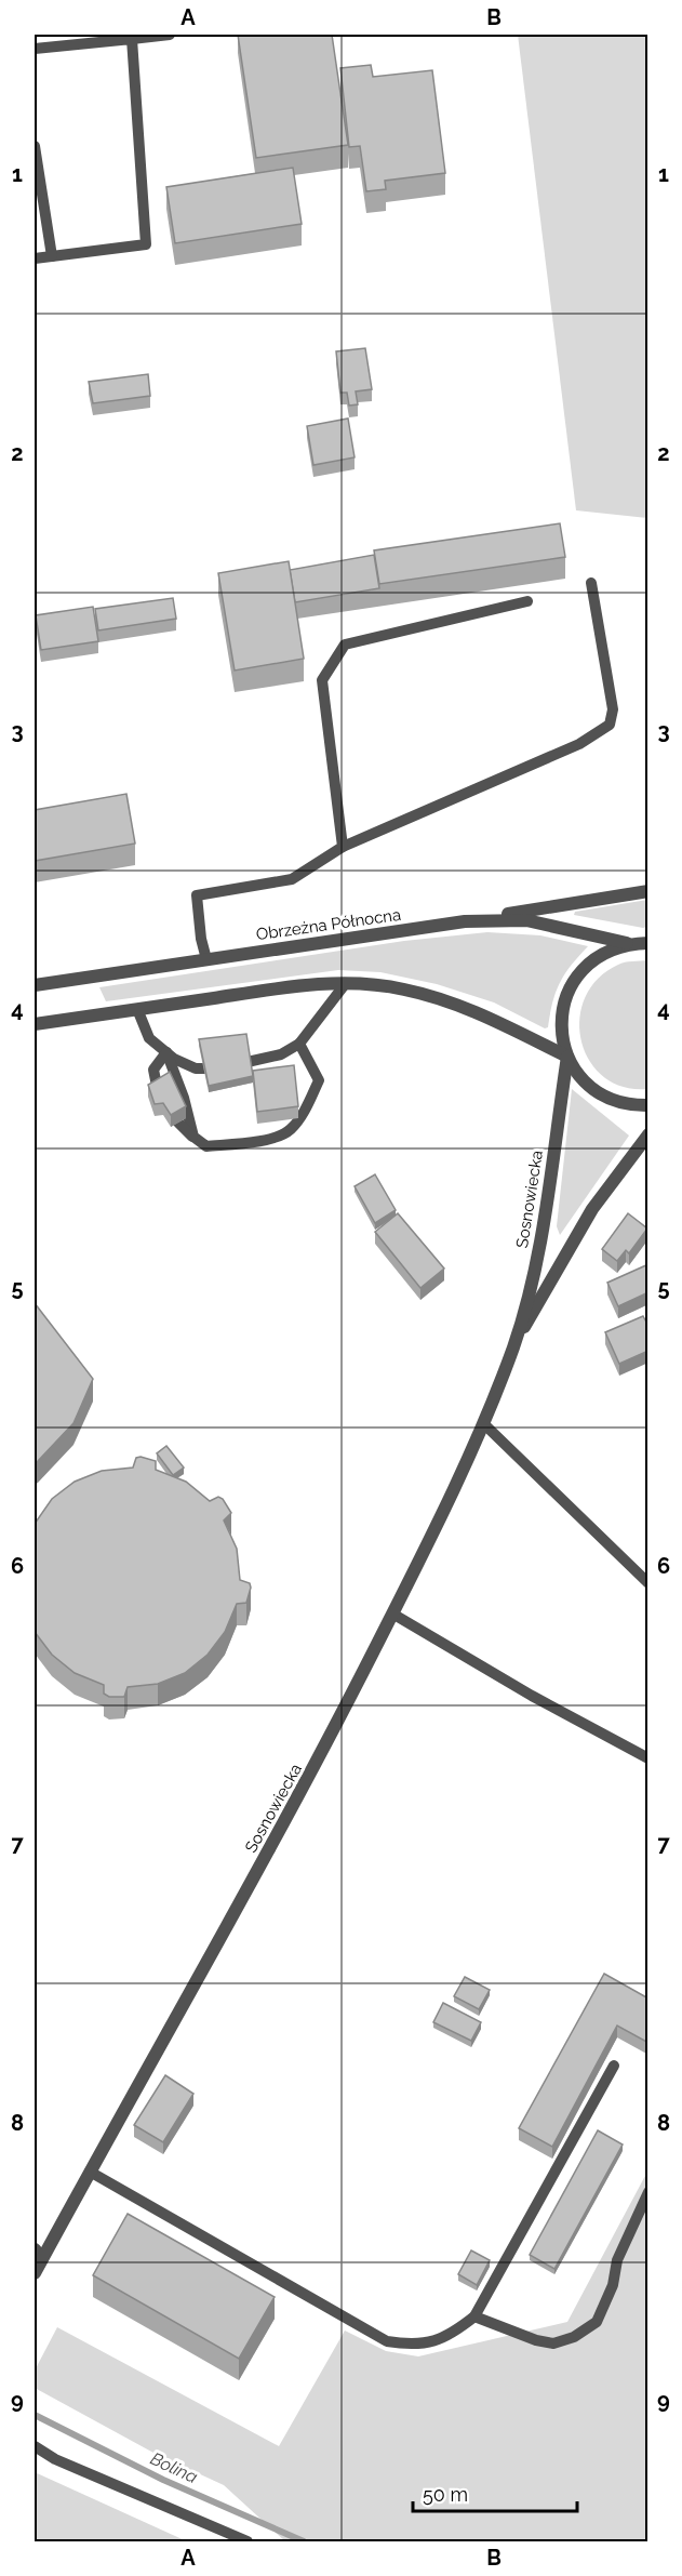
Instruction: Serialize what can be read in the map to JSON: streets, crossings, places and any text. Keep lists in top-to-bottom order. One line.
{"streets":{"street":["Obrzeżna Północna","Sosnowiecka"]},"crossings":[["Obrzeżna Północna","Sosnowiecka"]],"water":["Bolina"],"scale_bar":"50 m","grid":{"columns":["A","B"],"rows":["1","2","3","4","5","6","7","8","9"]}}
